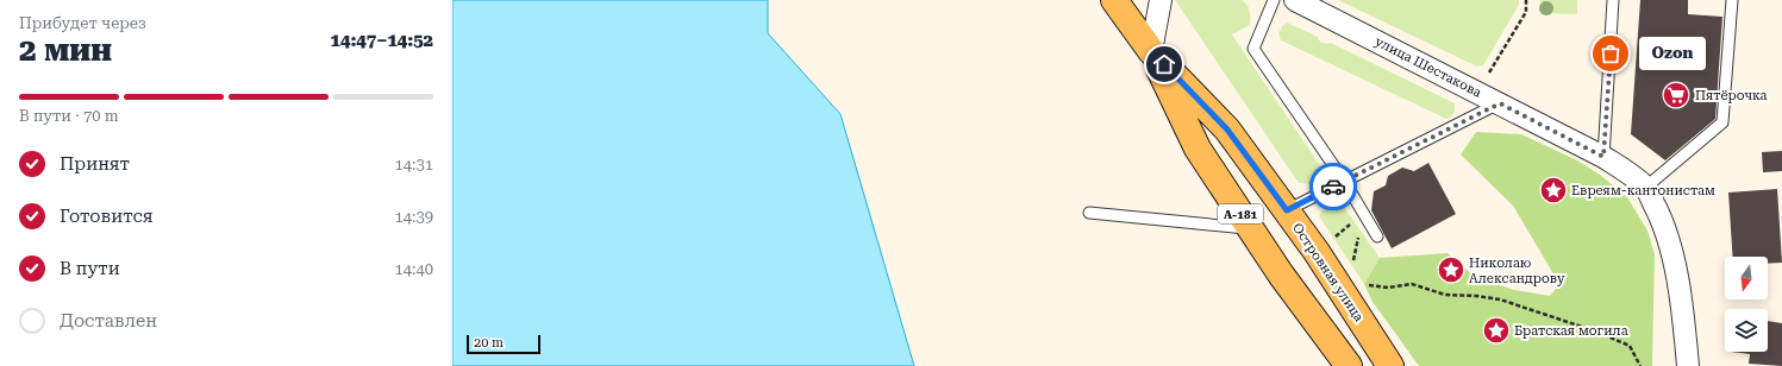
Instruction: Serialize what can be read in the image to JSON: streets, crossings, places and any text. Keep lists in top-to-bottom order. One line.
{"streets":{"main road":["А-181","Островная улица"],"street":["улица Шестакова"]},"places":{"other":["Ozon"],"supermarket":["Пятёрочка"],"place":["Евреям-кантонистам","Николаю Александрову","Братская могила"]},"scale_bar":"20 m","north":"bottom","page":{"heading":["2 мин","Прибудет через","14:47–14:52"],"bubble":"Ozon","bar":"В пути · 70 m","list":[["Принят","14:31"],["Готовится","14:39"],["В пути","14:40"],"Доставлен"],"scale":"20 m"}}
